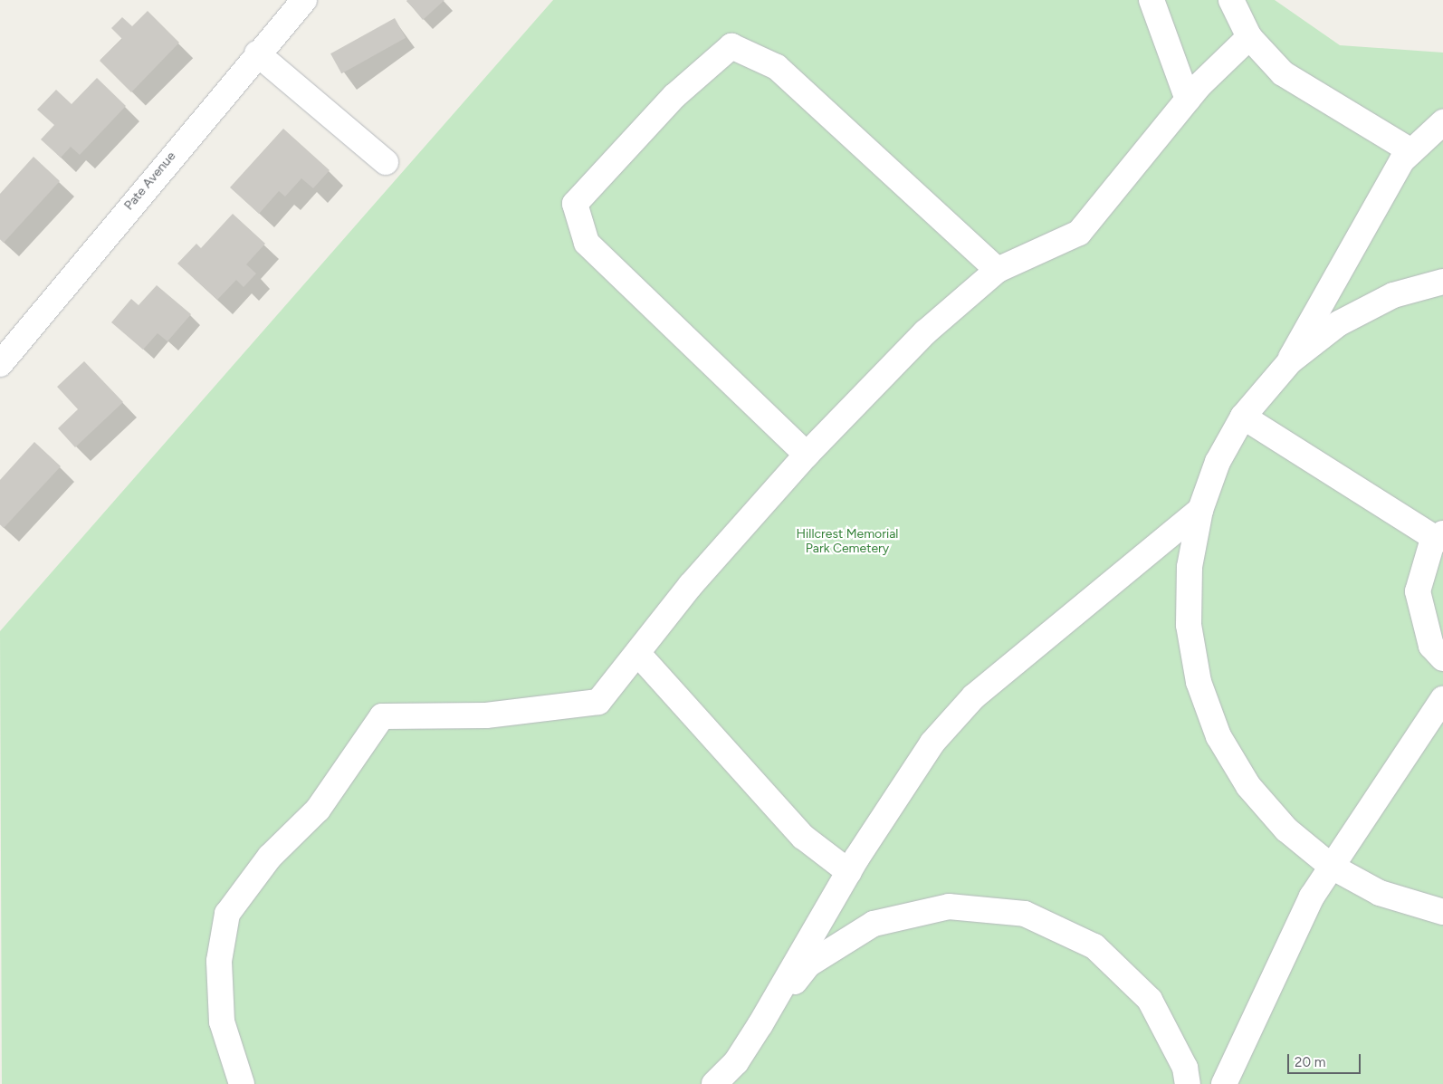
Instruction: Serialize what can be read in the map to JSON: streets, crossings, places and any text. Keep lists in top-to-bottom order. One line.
{"streets":{"street":["Pate Avenue"]},"parks":["Hillcrest Memorial Park Cemetery"],"scale_bar":"20 m"}
